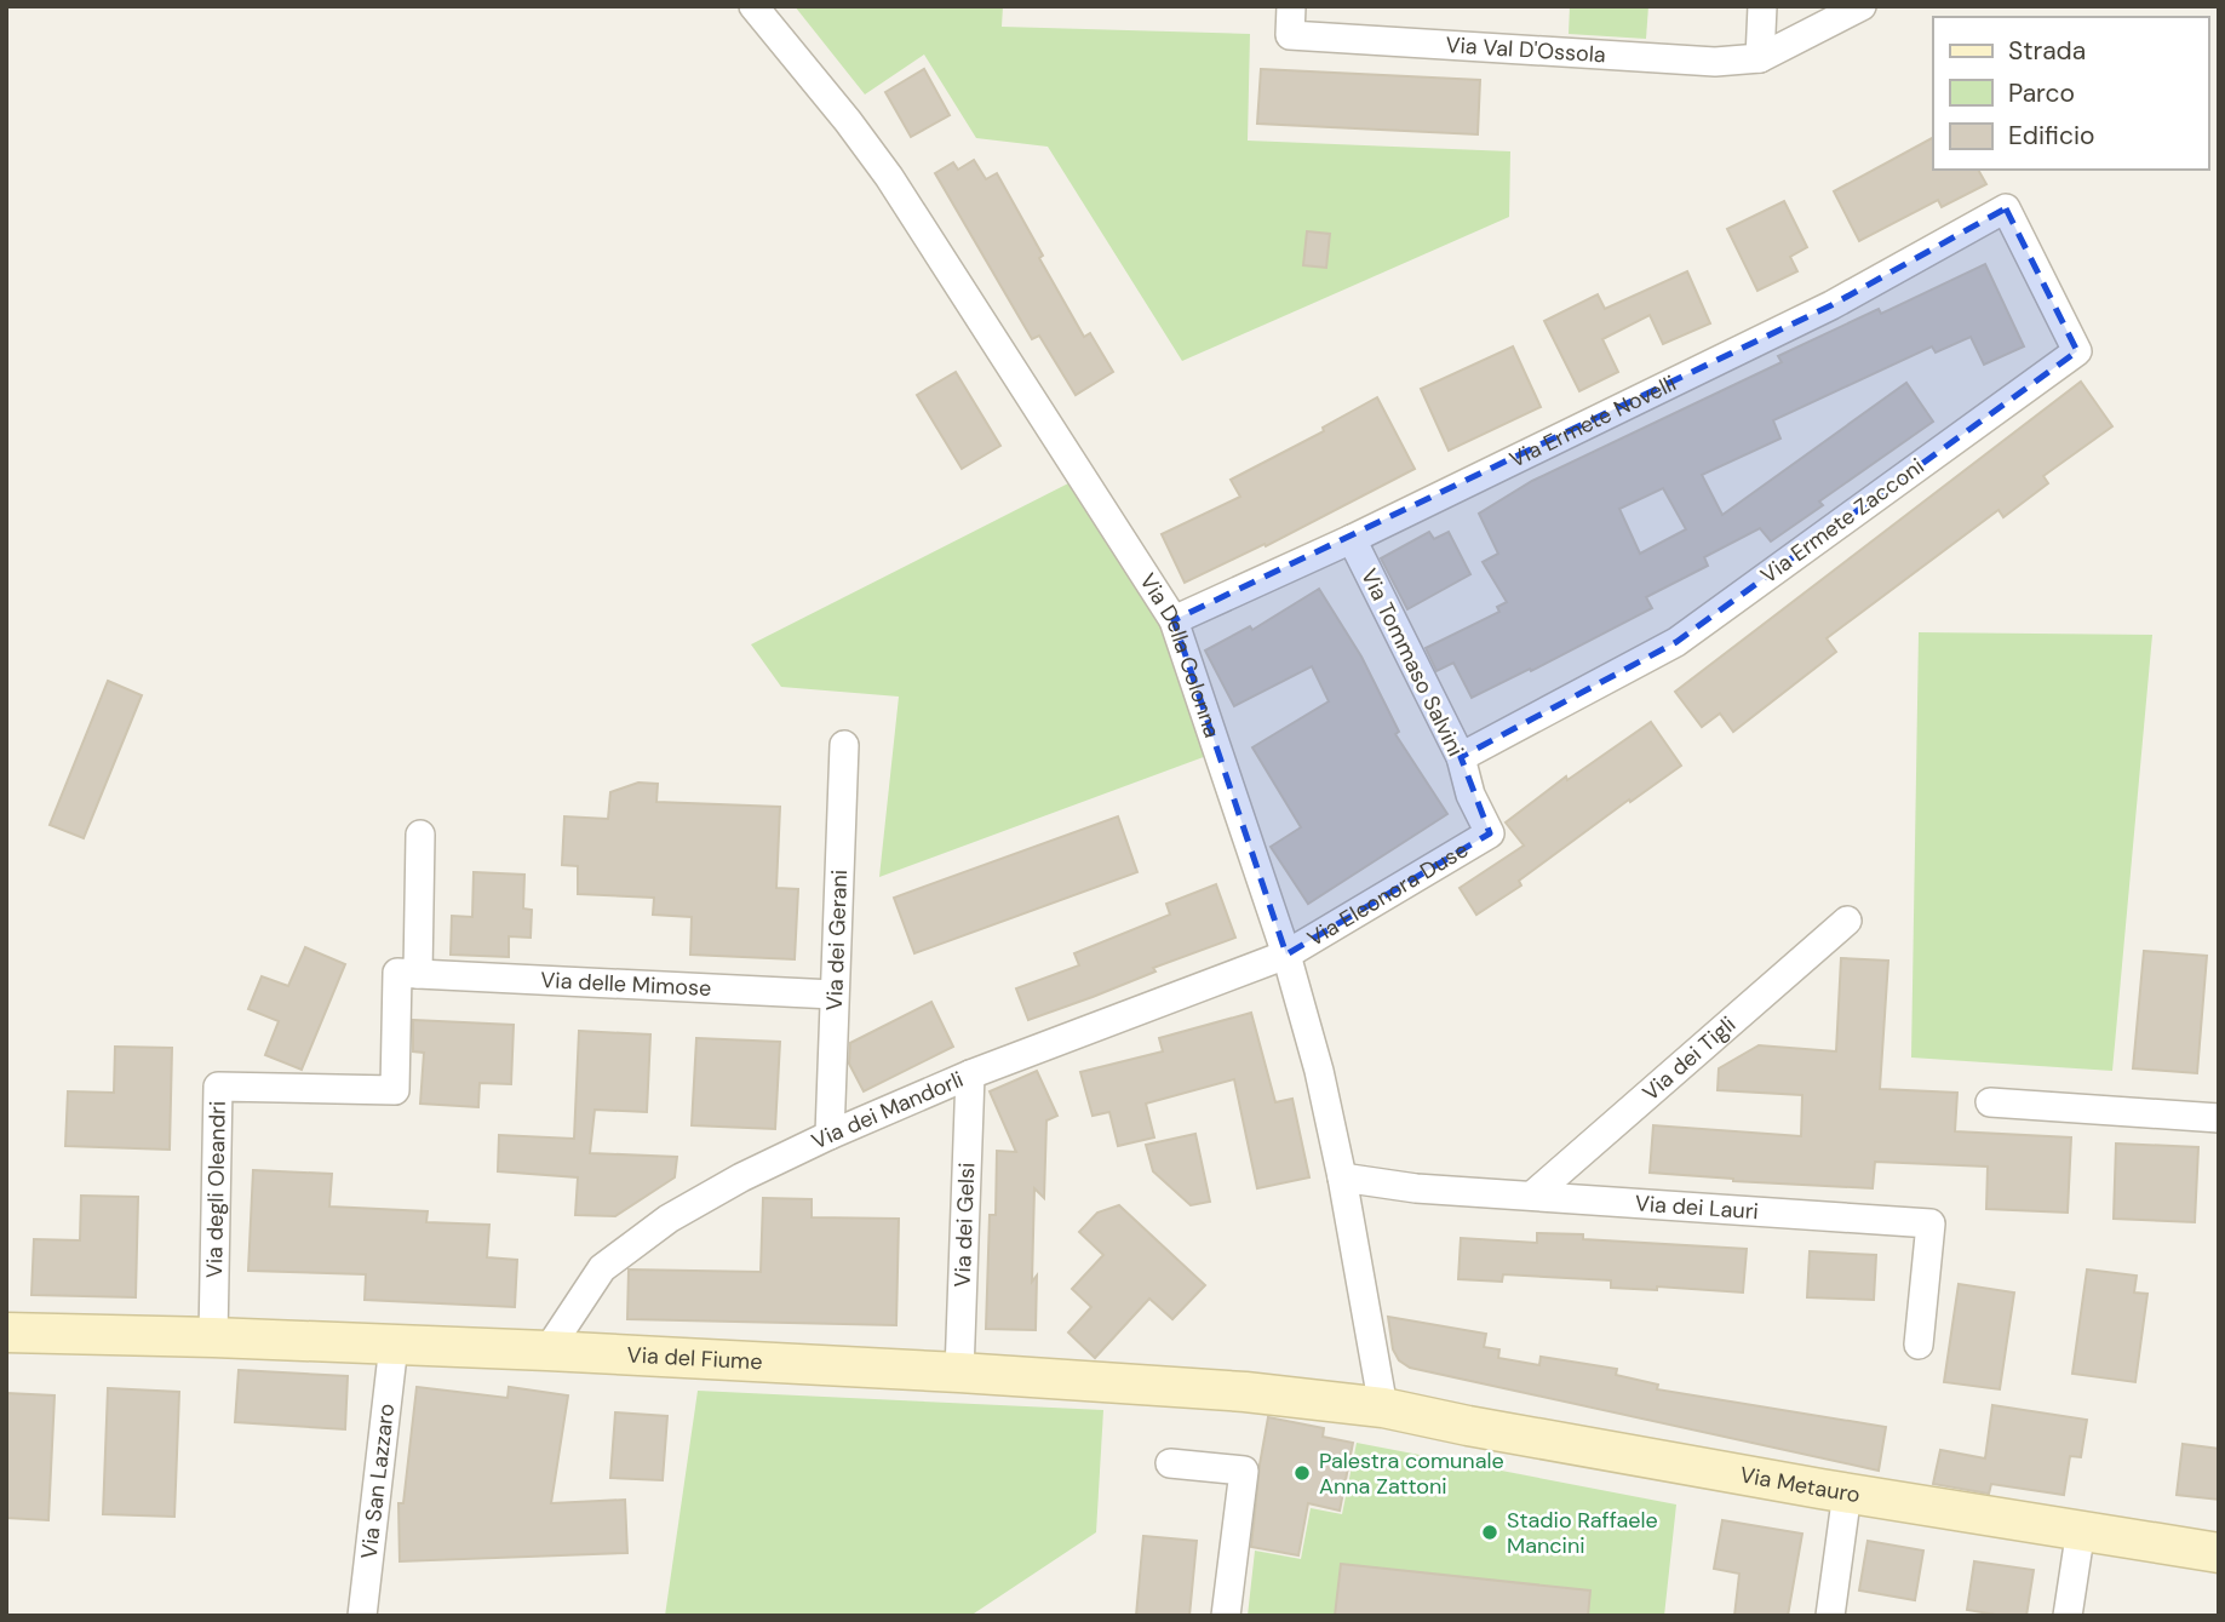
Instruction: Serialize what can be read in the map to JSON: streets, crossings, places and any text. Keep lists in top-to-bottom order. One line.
{"streets":{"street":["Via Val D'Ossola","Via Ermete Novelli","Via Ermete Zacconi","Via Della Colonna","Via Tommaso Salvini","Via Eleonora Duse","Via dei Gerani","Via delle Mimose","Via dei Tigli","Via dei Mandorli","Via degli Oleandri","Via dei Lauri","Via dei Gelsi","Via del Fiume","Via San Lazzaro","Via Metauro"]},"crossings":[["Via Ermete Novelli","Via Ermete Zacconi"],["Via Ermete Novelli","Via Della Colonna"],["Via Ermete Novelli","Via Tommaso Salvini"],["Via Ermete Zacconi","Via Tommaso Salvini"],["Via Della Colonna","Via Eleonora Duse"],["Via Della Colonna","Via dei Mandorli"],["Via Della Colonna","Via dei Lauri"],["Via Della Colonna","Via del Fiume"],["Via Della Colonna","Via Metauro"],["Via Tommaso Salvini","Via Eleonora Duse"],["Via Eleonora Duse","Via dei Mandorli"],["Via dei Gerani","Via delle Mimose"],["Via dei Gerani","Via dei Mandorli"],["Via delle Mimose","Via degli Oleandri"],["Via dei Tigli","Via dei Lauri"],["Via dei Mandorli","Via dei Gelsi"],["Via dei Mandorli","Via del Fiume"],["Via degli Oleandri","Via del Fiume"],["Via dei Gelsi","Via del Fiume"],["Via del Fiume","Via San Lazzaro"],["Via del Fiume","Via Metauro"]],"places":["Palestra comunale Anna Zattoni","Stadio Raffaele Mancini"],"legend":["Strada","Parco","Edificio"]}
